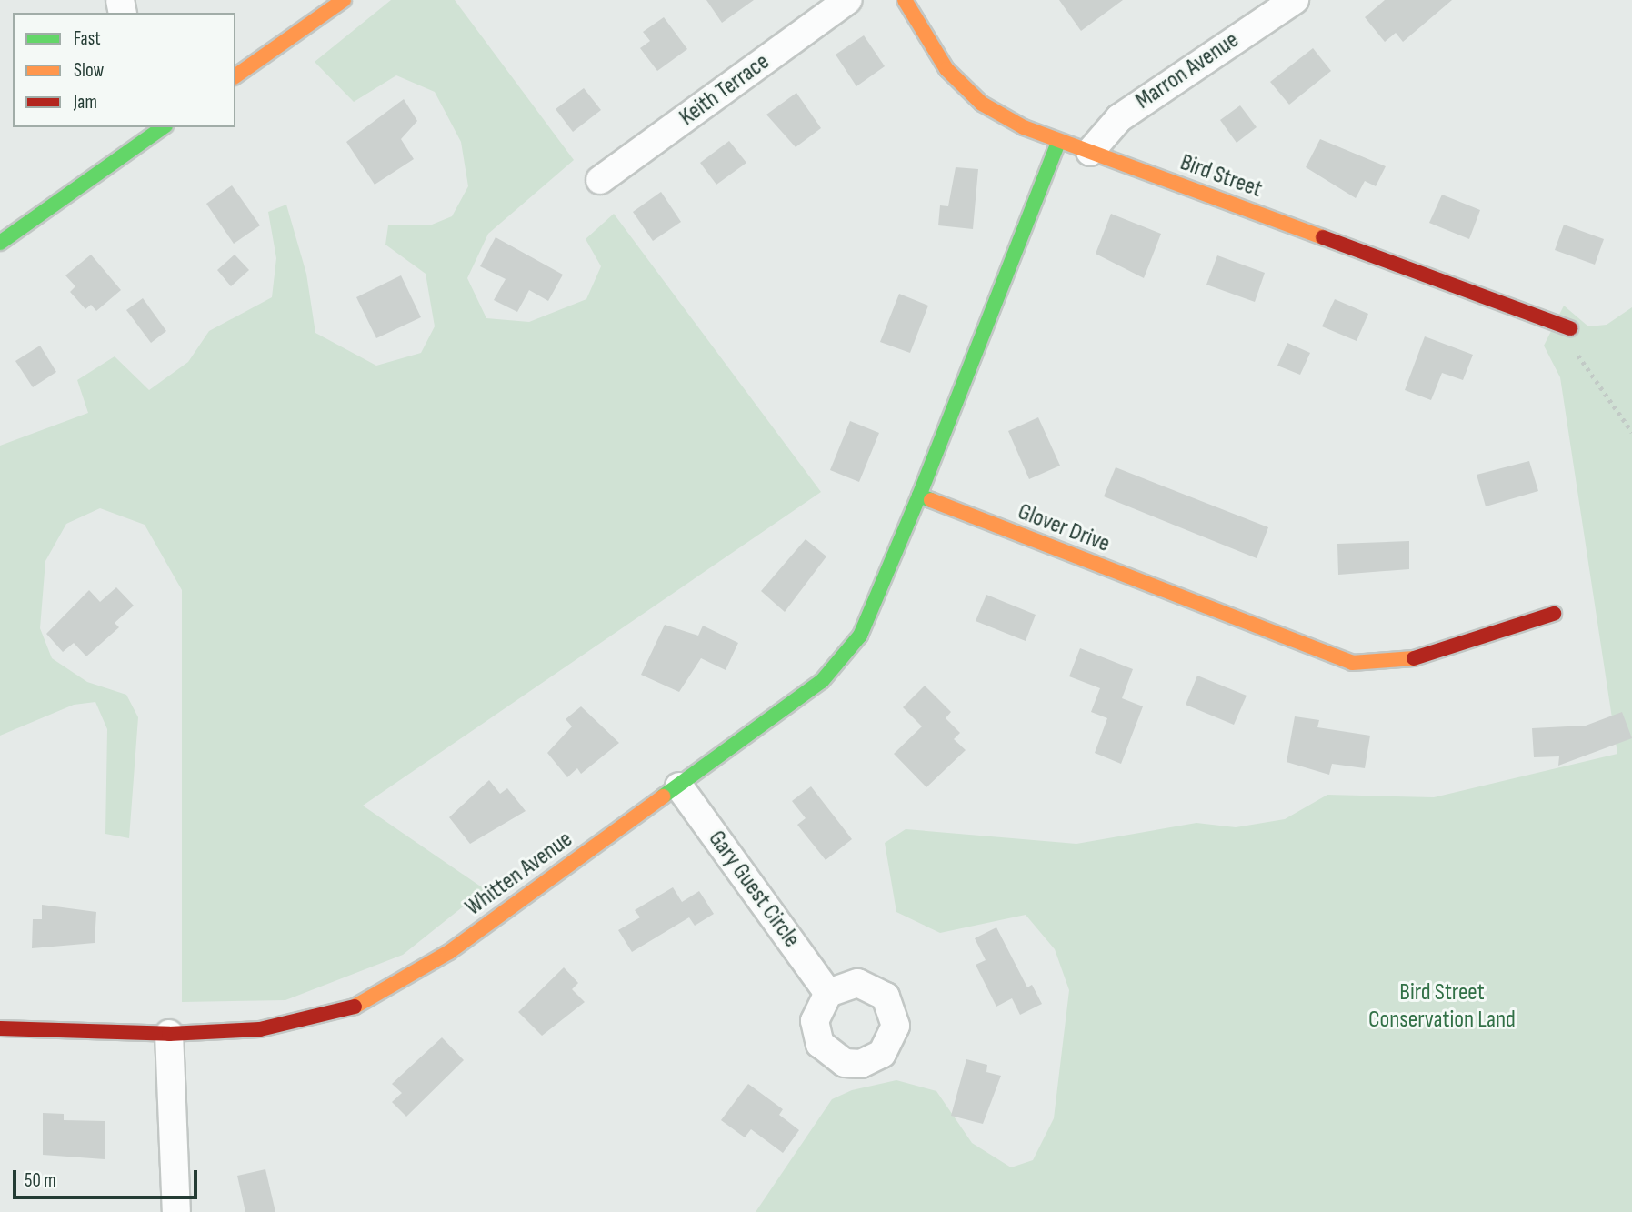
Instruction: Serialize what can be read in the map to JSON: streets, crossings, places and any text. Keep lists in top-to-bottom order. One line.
{"streets":{"street":["Marron Avenue","Keith Terrace","Bird Street","Glover Drive","Whitten Avenue","Gary Guest Circle"]},"crossings":[["Marron Avenue","Bird Street"],["Glover Drive","Whitten Avenue"],["Whitten Avenue","Gary Guest Circle"]],"parks":["Bird Street Conservation Land"],"legend":["Fast","Slow","Jam"],"scale_bar":"50 m"}
